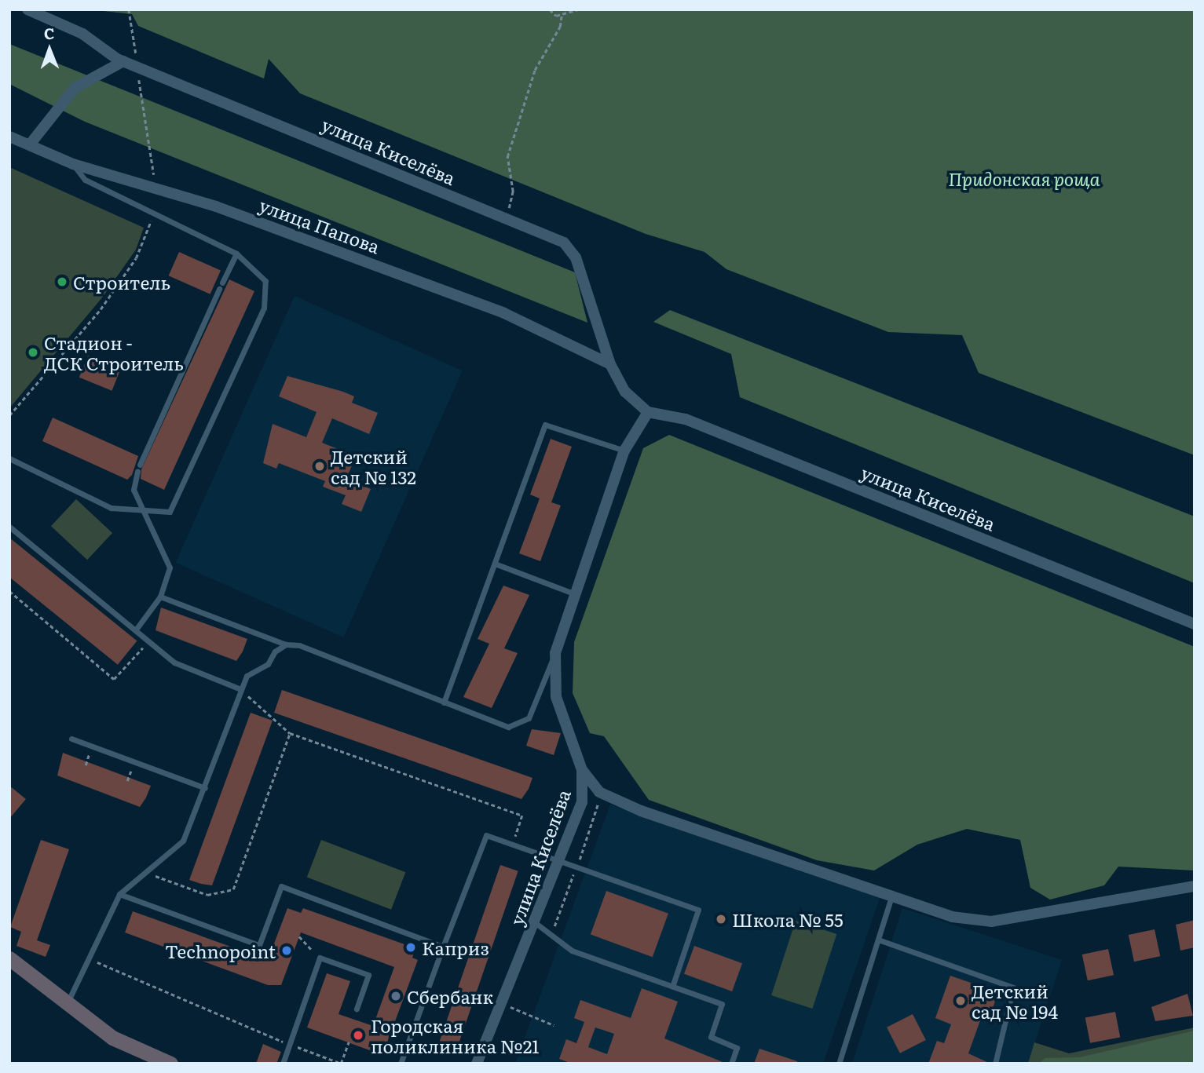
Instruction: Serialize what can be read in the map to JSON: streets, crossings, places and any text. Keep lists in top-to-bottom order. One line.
{"streets":{"street":["улица Киселёва","улица Папова"]},"crossings":[["улица Киселёва","улица Папова"]],"parks":["Придонская роща"],"places":["Строитель","Стадион - ДСК Строитель","Детский сад № 132","Школа № 55","Каприз","Technopoint","Сбербанк","Детский сад № 194","Городская поликлиника №21"],"north":"top"}
